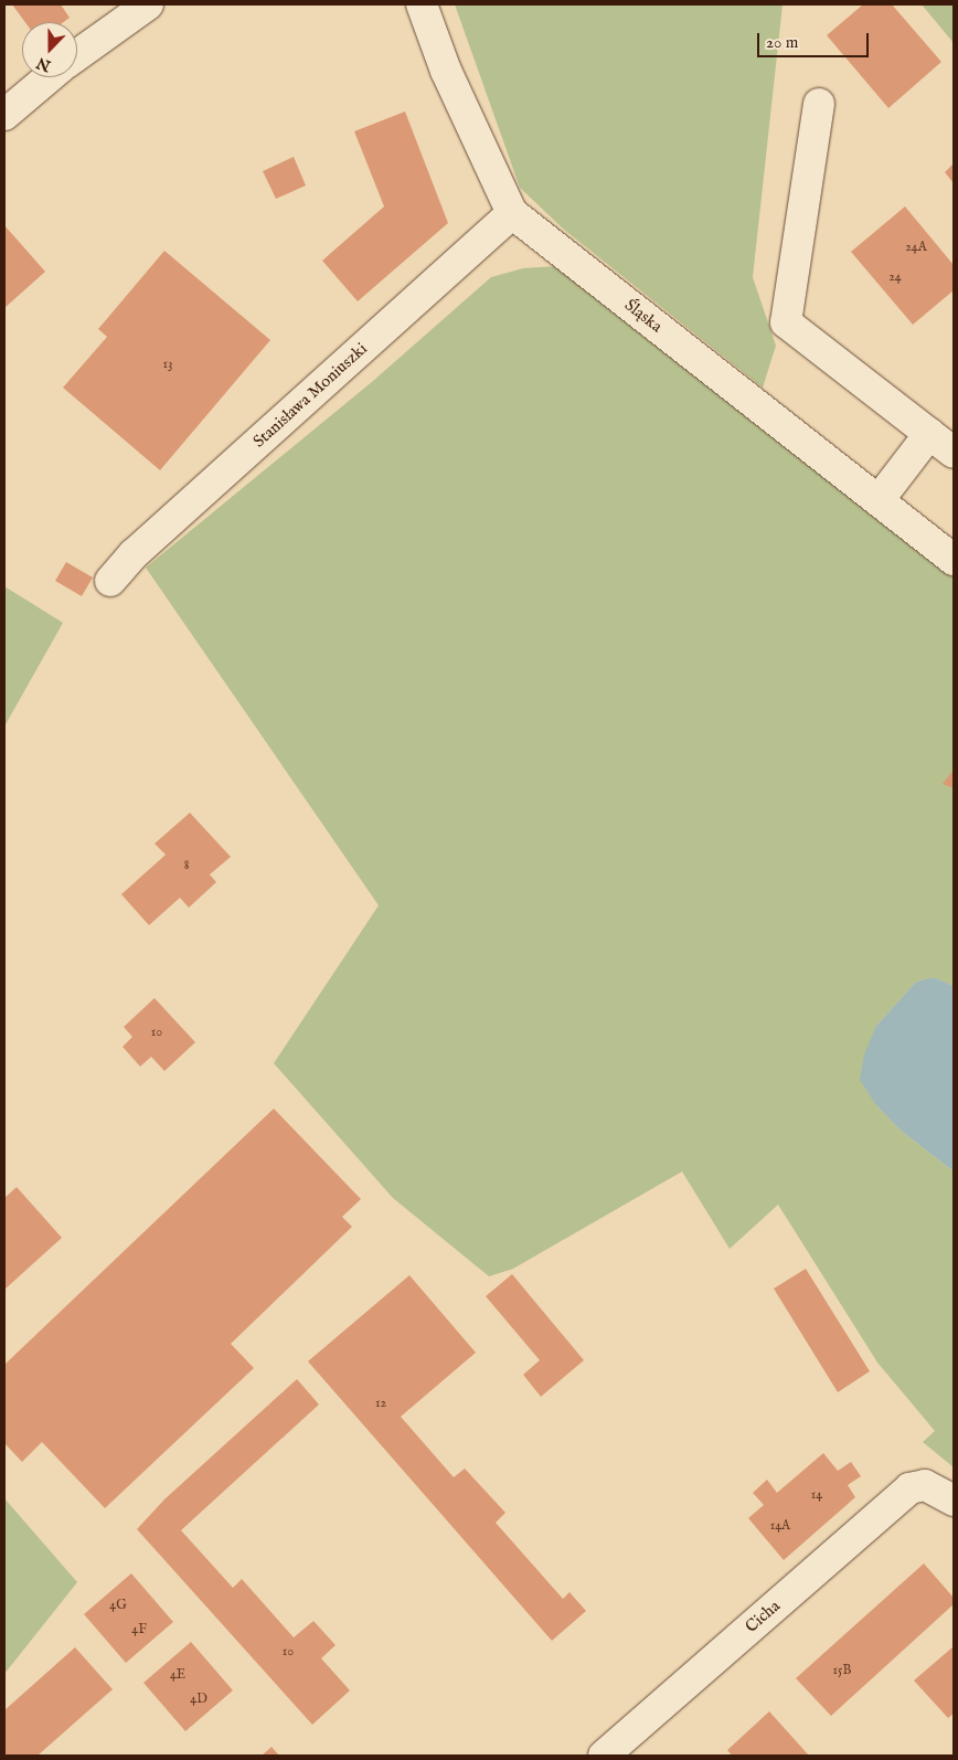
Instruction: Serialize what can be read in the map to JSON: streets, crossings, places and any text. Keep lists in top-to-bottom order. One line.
{"streets":{"street":["Śląska","Stanisława Moniuszki","Cicha"]},"crossings":[["Śląska","Stanisława Moniuszki"]],"house_numbers":["24A","24","13","8","10","12","14","14A","4G","4F","10","15B","4E","4D"],"scale_bar":"20 m","north":"bottom"}
